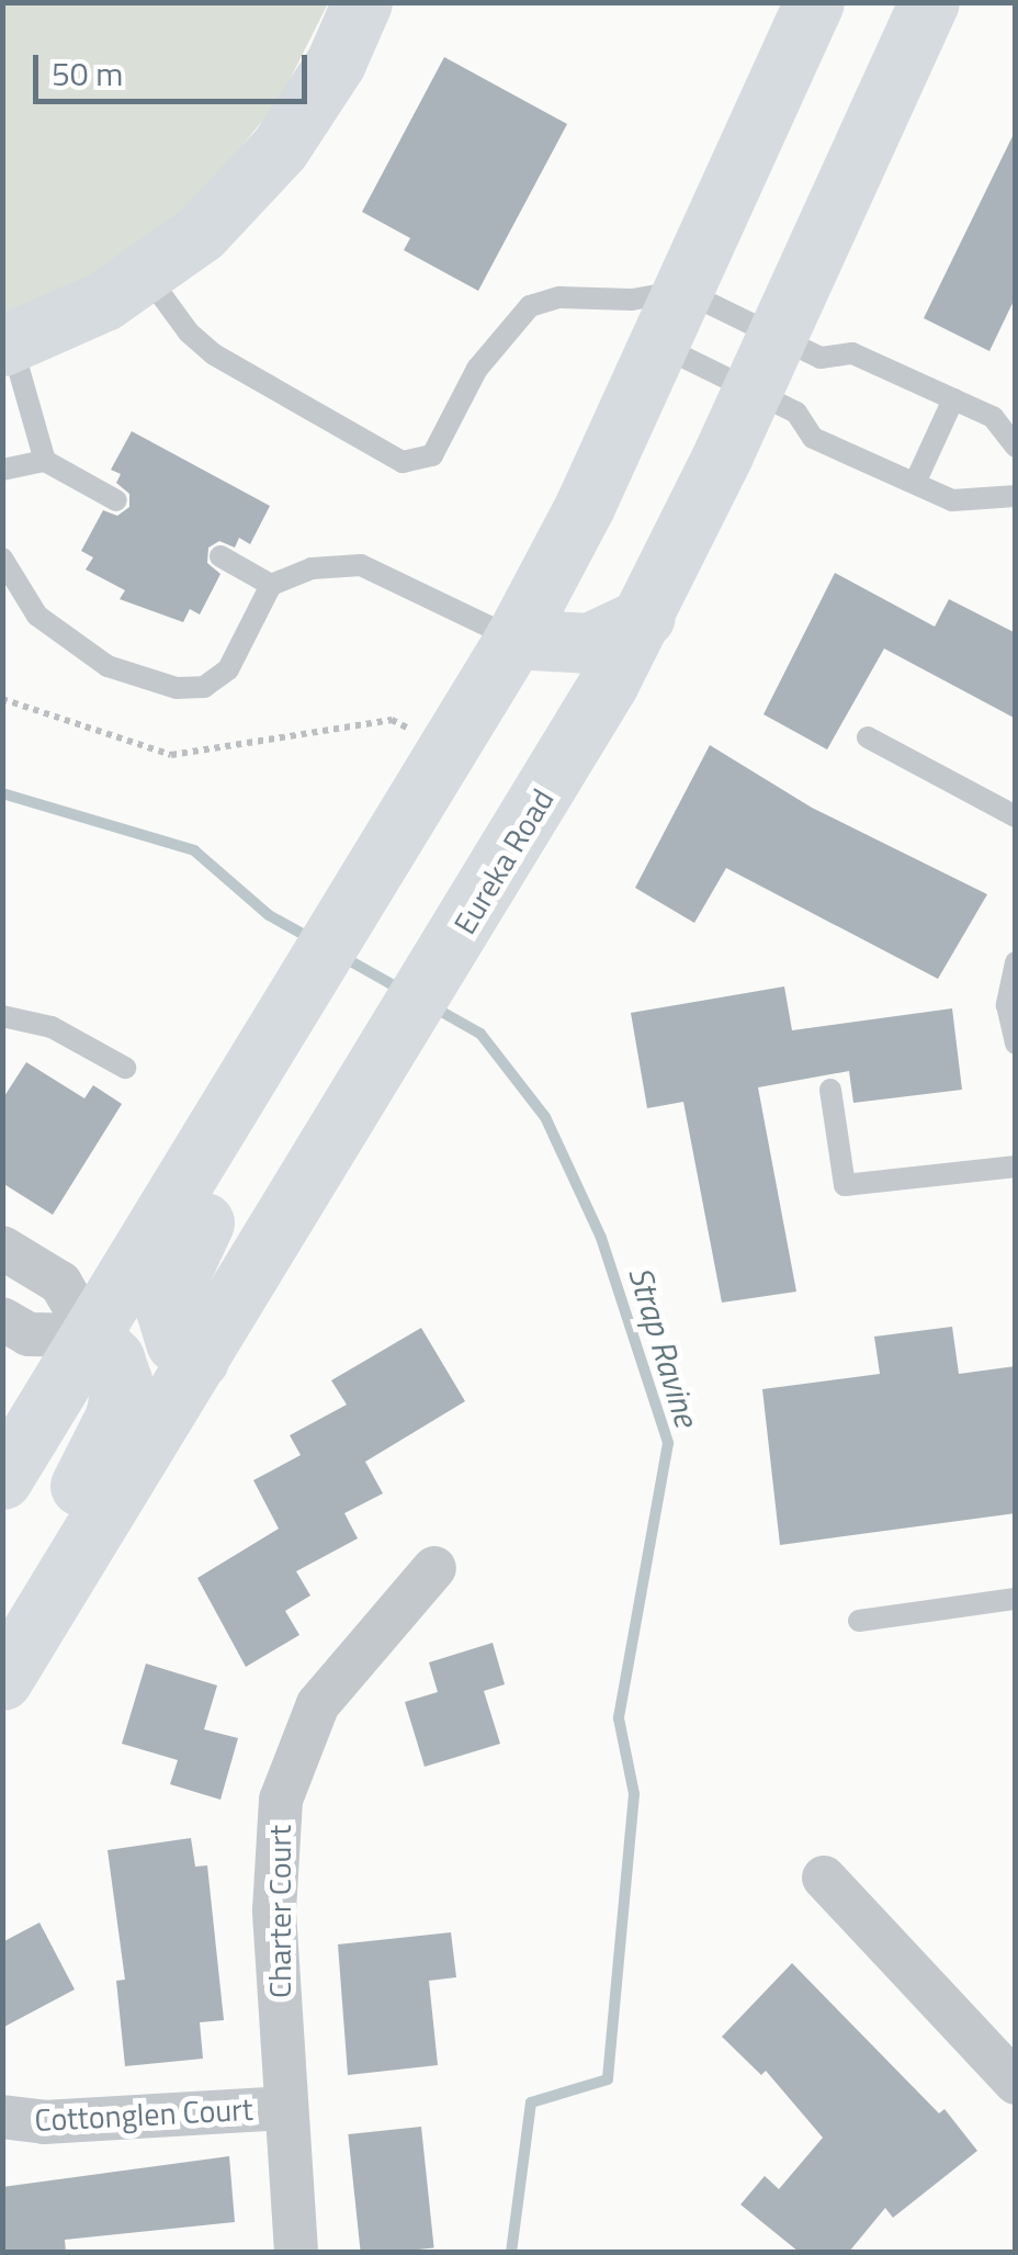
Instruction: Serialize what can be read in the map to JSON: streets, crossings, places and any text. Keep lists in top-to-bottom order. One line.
{"streets":{"main road":["Eureka Road"],"street":["Charter Court","Cottonglen Court"]},"crossings":[["Charter Court","Cottonglen Court"]],"water":["Strap Ravine"],"scale_bar":"50 m"}
